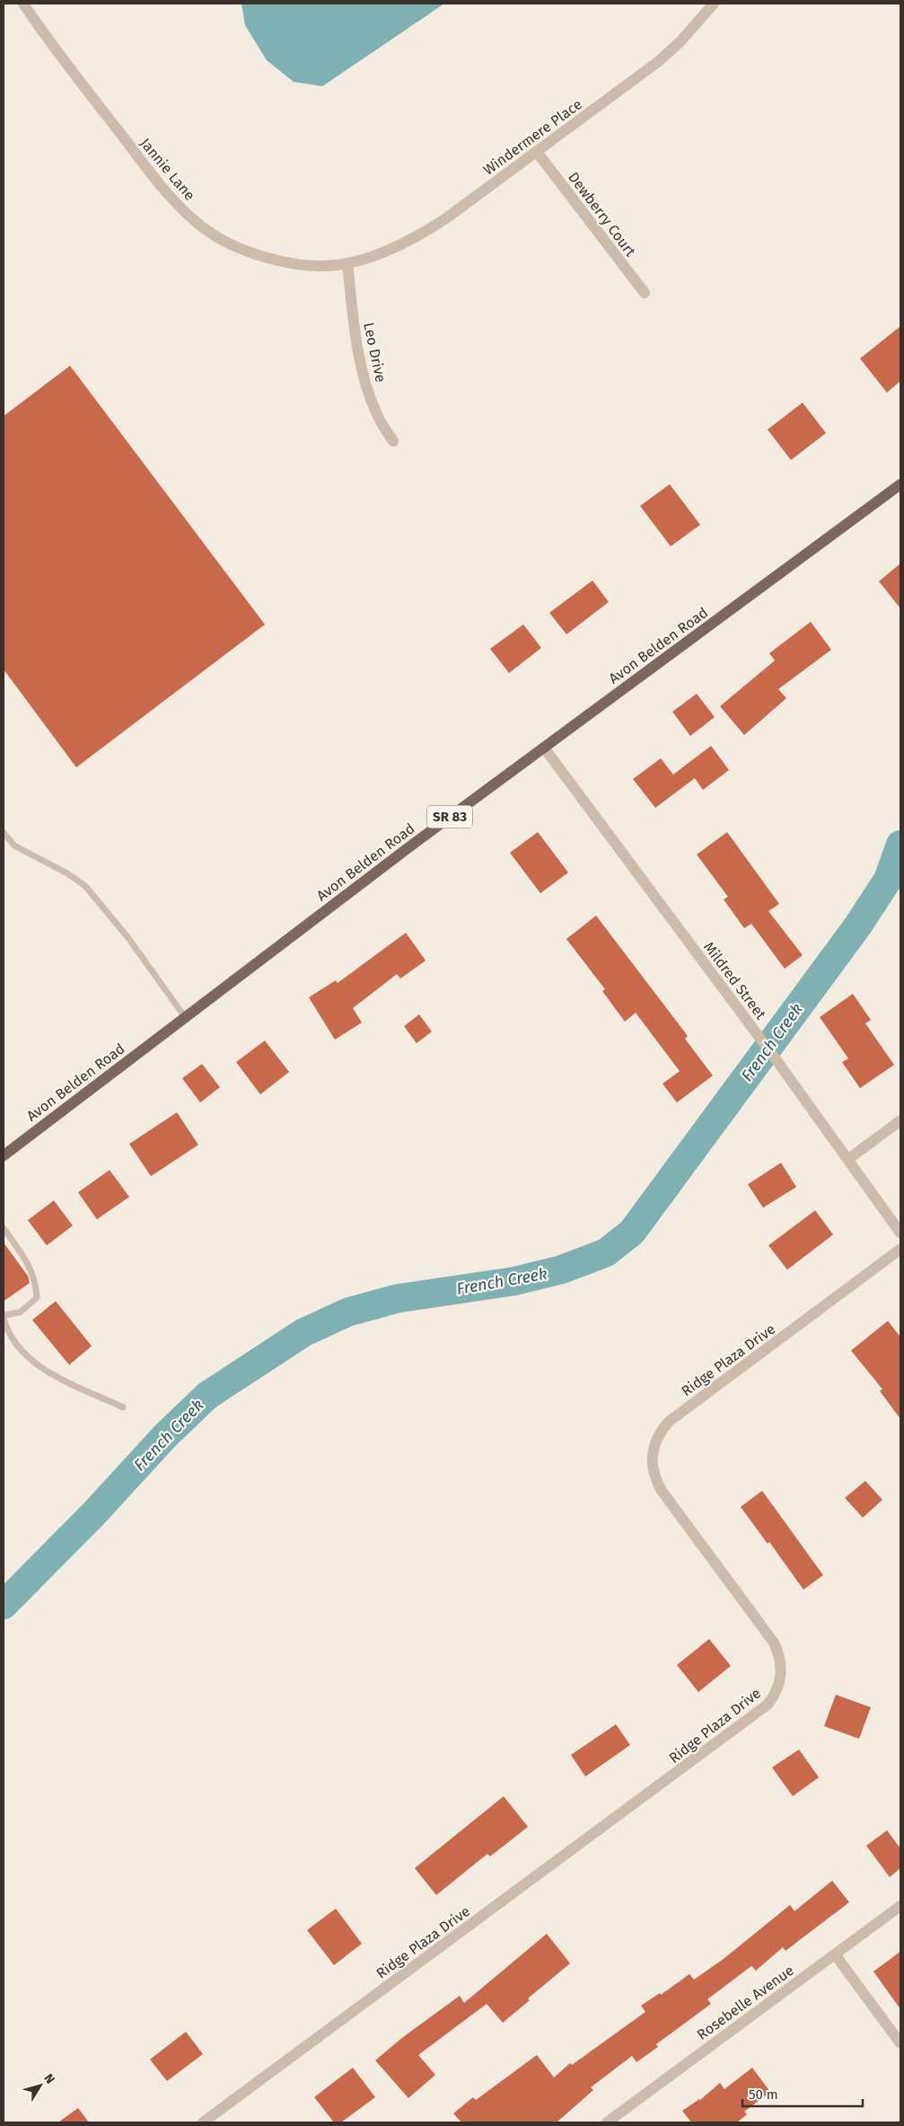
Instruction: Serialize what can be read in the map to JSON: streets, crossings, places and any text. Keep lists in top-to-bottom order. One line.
{"streets":{"main road":["Avon Belden Road","SR 83"],"street":["Windermere Place","Jannie Lane","Dewberry Court","Leo Drive","Mildred Street","Ridge Plaza Drive","Rosebelle Avenue"]},"crossings":[["Windermere Place","Jannie Lane"],["Windermere Place","Dewberry Court"],["Windermere Place","Leo Drive"],["Jannie Lane","Leo Drive"],["Avon Belden Road","Mildred Street"]],"water":["French Creek"],"scale_bar":"50 m","north":"top right"}
